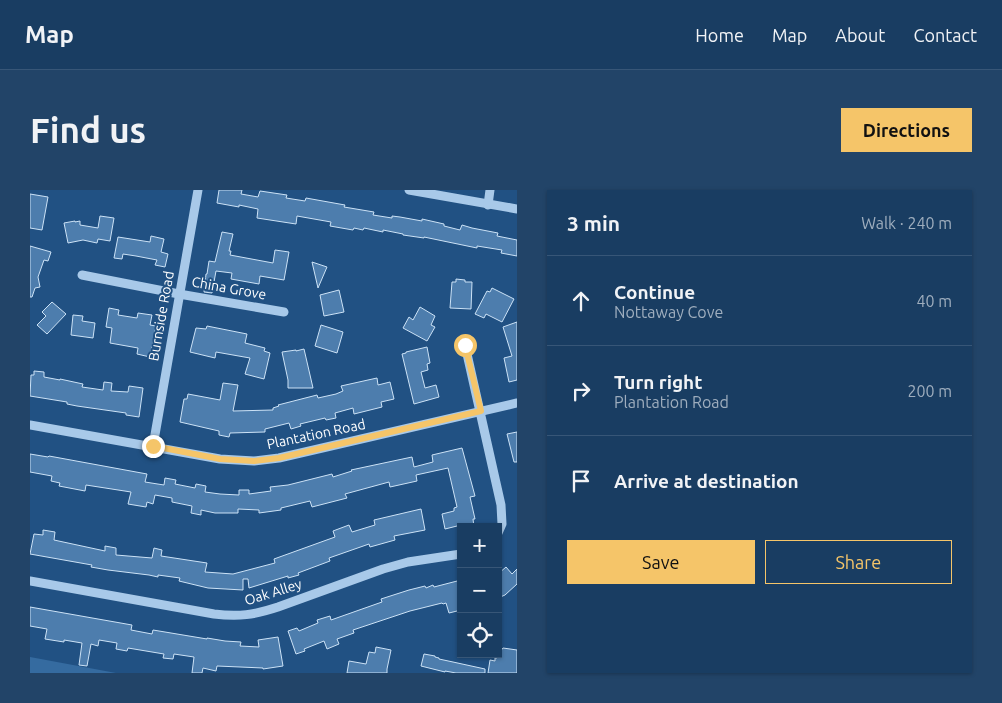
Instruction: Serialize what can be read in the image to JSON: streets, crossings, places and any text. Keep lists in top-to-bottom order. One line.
{"streets":{"street":["China Grove","Burnside Road","Plantation Road","Oak Alley"]},"crossings":[["China Grove","Burnside Road"],["Burnside Road","Plantation Road"]],"page":{"header":"Map","nav":["Home","Map","About","Contact"],"buttons":["Directions",["Save","Share"]],"title":"Find us","heading":["3 min","Walk · 240 m"],"list":[["Continue","Nottaway Cove","40 m"],["Turn right","Plantation Road","200 m"],"Arrive at destination"],"map_buttons":["+","−"]}}
